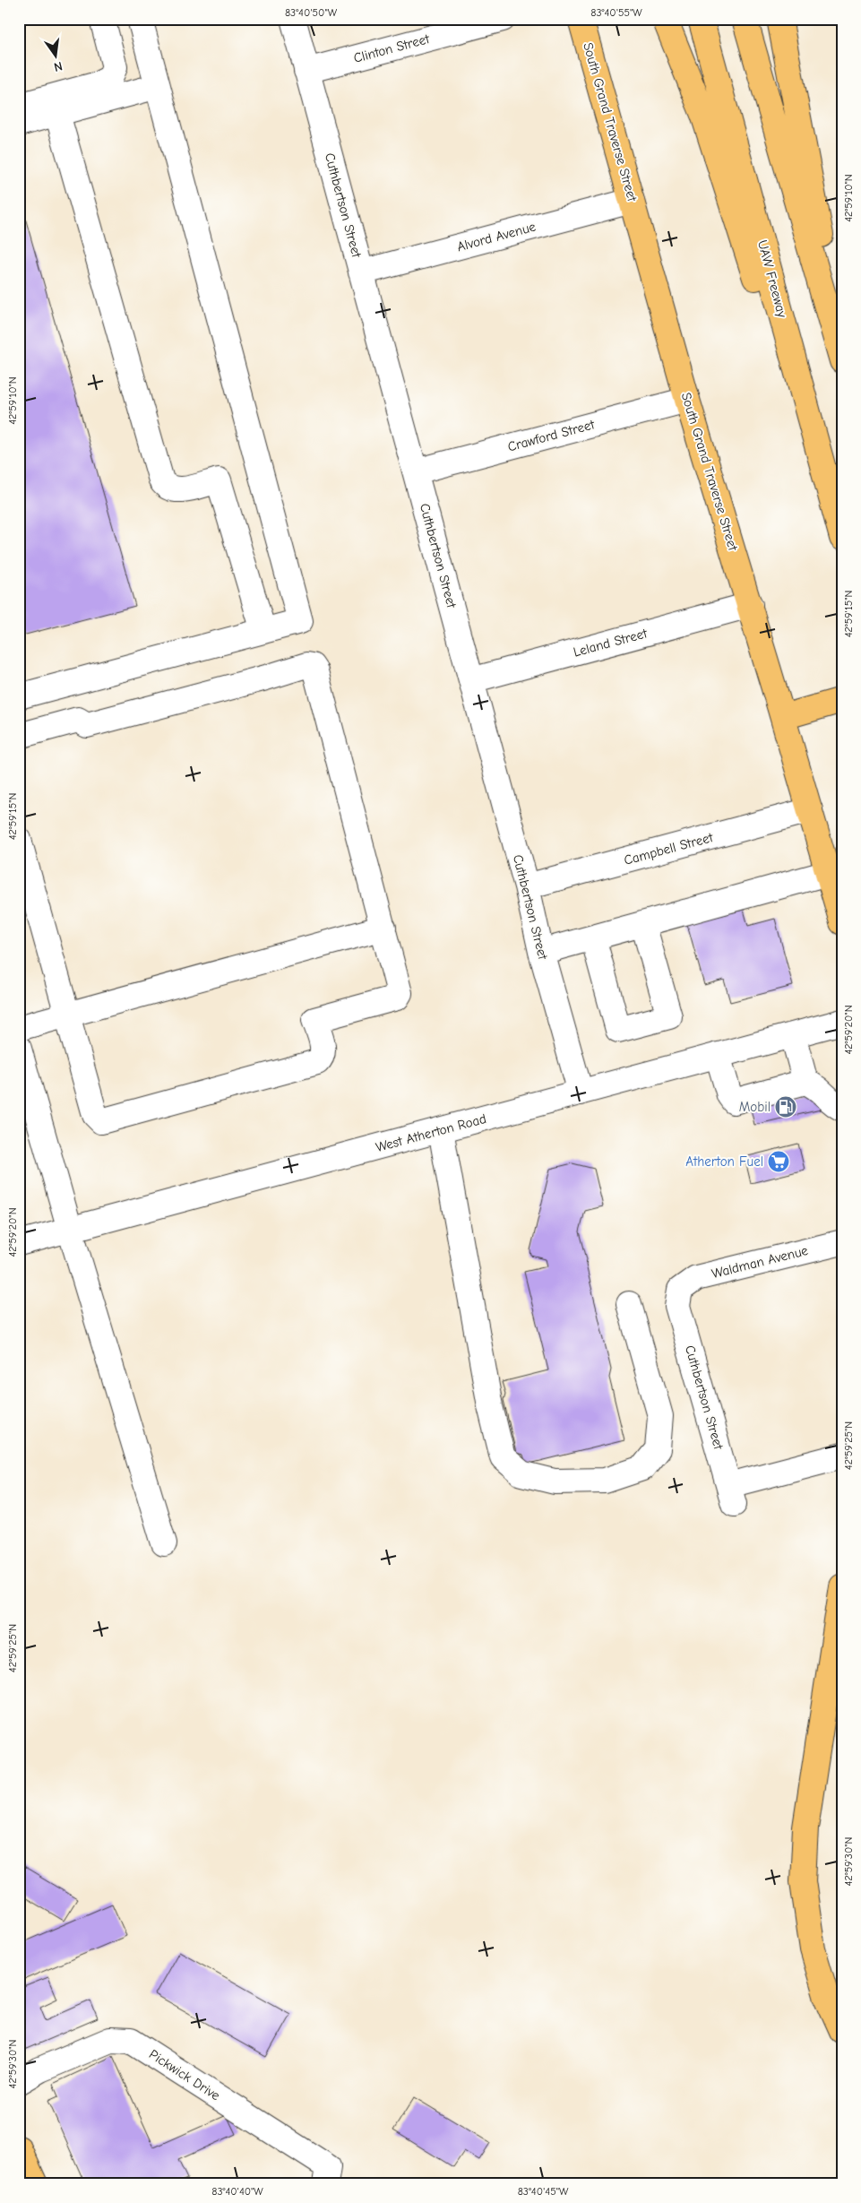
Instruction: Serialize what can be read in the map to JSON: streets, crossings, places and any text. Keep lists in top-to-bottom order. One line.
{"streets":{"main road":["South Grand Traverse Street","UAW Freeway"],"street":["Clinton Street","Cuthbertson Street","Alvord Avenue","Crawford Street","Leland Street","Campbell Street","West Atherton Road","Waldman Avenue","Pickwick Drive"]},"crossings":[["Clinton Street","Cuthbertson Street"],["South Grand Traverse Street","Alvord Avenue"],["South Grand Traverse Street","Crawford Street"],["South Grand Traverse Street","Leland Street"],["South Grand Traverse Street","Campbell Street"],["Cuthbertson Street","Alvord Avenue"],["Cuthbertson Street","Crawford Street"],["Cuthbertson Street","Leland Street"],["Cuthbertson Street","Campbell Street"],["Cuthbertson Street","West Atherton Road"],["Cuthbertson Street","Waldman Avenue"]],"places":{"fuel station":["Mobil"],"supermarket":["Atherton Fuel"]},"north":"bottom","coordinates":["83°40'50\"W","83°40'55\"W","42°59'10\"N","42°59'15\"N","42°59'20\"N","42°59'25\"N","42°59'30\"N","83°40'40\"W","83°40'45\"W"]}
